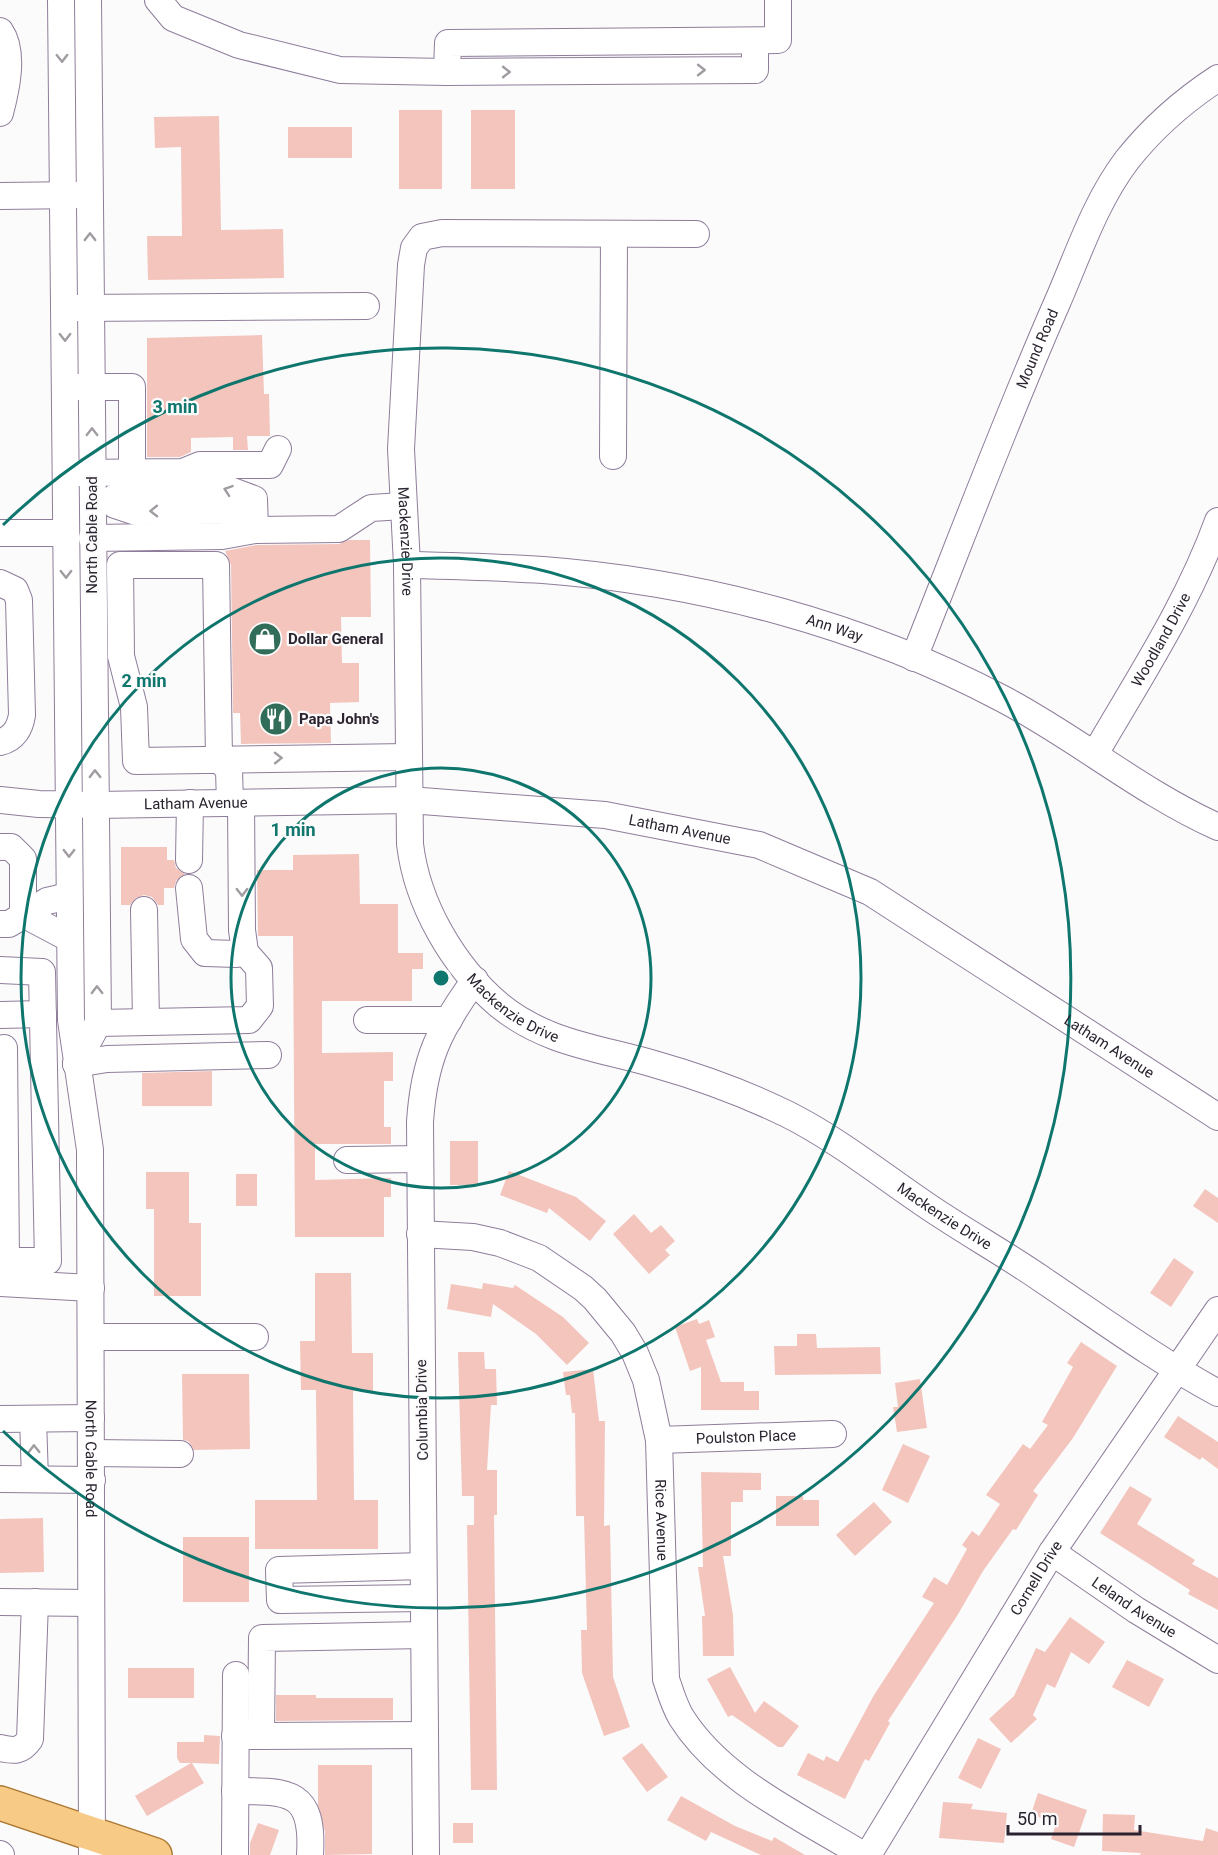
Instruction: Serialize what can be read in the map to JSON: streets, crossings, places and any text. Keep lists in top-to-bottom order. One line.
{"streets":{"street":["Mound Road","North Cable Road","Mackenzie Drive","Ann Way","Woodland Drive","Latham Avenue","Columbia Drive","Poulston Place","Rice Avenue","Cornell Drive","Leland Avenue"]},"crossings":[["Mound Road","Ann Way"],["North Cable Road","Latham Avenue"],["Mackenzie Drive","Ann Way"],["Mackenzie Drive","Latham Avenue"],["Mackenzie Drive","Columbia Drive"],["Mackenzie Drive","Cornell Drive"],["Ann Way","Woodland Drive"],["Columbia Drive","Rice Avenue"],["Poulston Place","Rice Avenue"],["Cornell Drive","Leland Avenue"]],"places":{"shop":["Dollar General"],"restaurant":["Papa John's"]},"scale_bar":"50 m","rings":["3 min","2 min","1 min"]}
